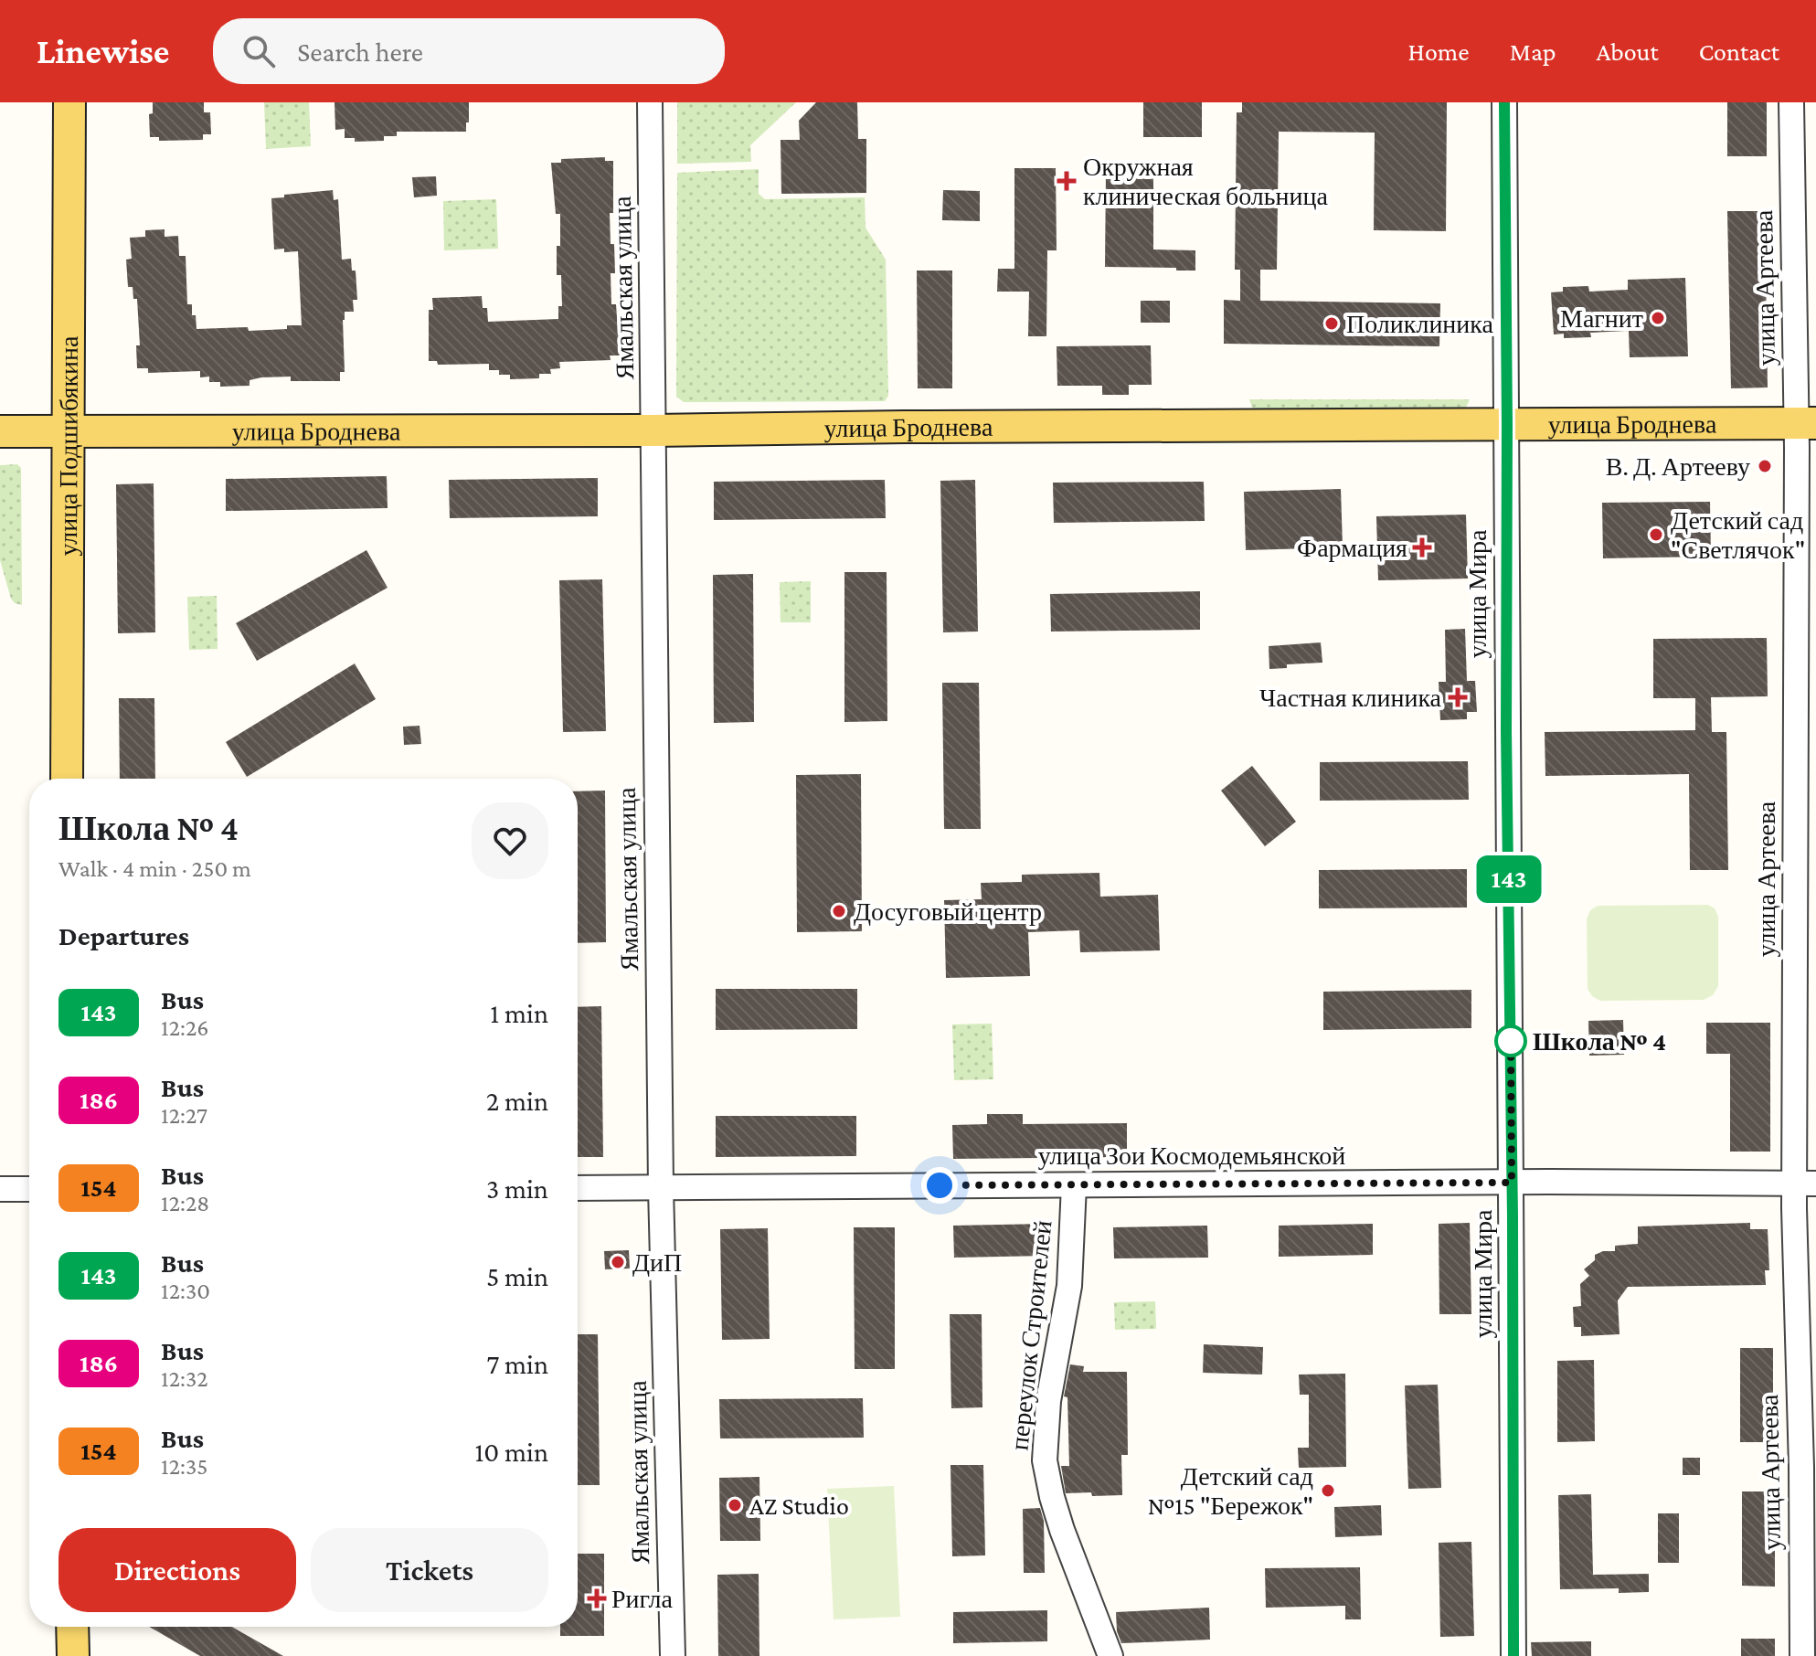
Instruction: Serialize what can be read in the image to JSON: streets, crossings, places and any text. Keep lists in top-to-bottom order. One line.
{"streets":{"main road":["улица Броднева","улица Подшибякина"],"street":["Ямальская улица","улица Артеева","улица Мира","улица Зои Космодемьянской","переулок Строителей"]},"crossings":[["Ямальская улица","улица Броднева"],["Ямальская улица","улица Зои Космодемьянской"],["улица Артеева","улица Броднева"],["улица Артеева","улица Зои Космодемьянской"],["улица Броднева","улица Подшибякина"],["улица Броднева","улица Мира"],["улица Мира","улица Зои Космодемьянской"],["улица Зои Космодемьянской","переулок Строителей"]],"places":{"health":["Окружная клиническая больница","Фармация","Частная клиника","Ригла"],"other":["Магнит","Поликлиника","В. Д. Артееву","Детский сад \"Светлячок\"","Досуговый центр","Школа № 4","ДиП","Детский сад №15 \"Бережок\"","AZ Studio"]},"lines":["bus line 143"],"page":{"header":"Linewise","search":"Search here","nav":["Home","Map","About","Contact"],"on_map":"143","heading":[["Школа № 4","Walk · 4 min · 250 m"],"Departures"],"list":[{"mark":"143","name":"Bus","note":"12:26","value":"1 min"},{"mark":"186","name":"Bus","note":"12:27","value":"2 min"},{"mark":"154","name":"Bus","note":"12:28","value":"3 min"},{"mark":"143","name":"Bus","note":"12:30","value":"5 min"},{"mark":"186","name":"Bus","note":"12:32","value":"7 min"},{"mark":"154","name":"Bus","note":"12:35","value":"10 min"}],"buttons":["Directions","Tickets"]}}
